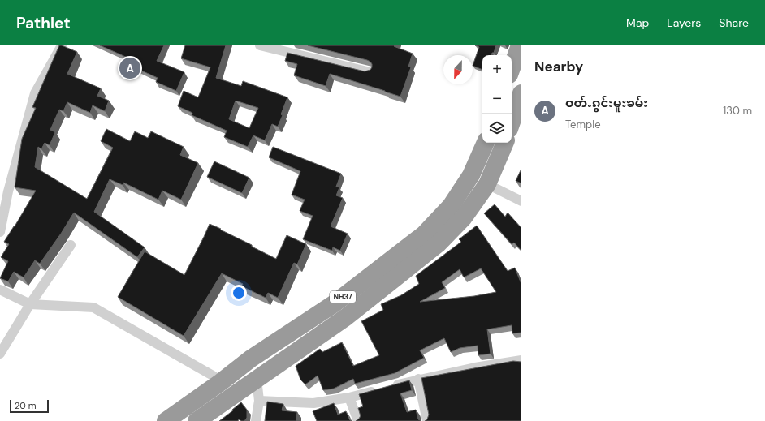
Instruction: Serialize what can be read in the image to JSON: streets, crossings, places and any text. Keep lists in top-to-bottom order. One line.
{"streets":{"highway":["NH37"]},"scale_bar":"20 m","north":"bottom","page":{"header":"Pathlet","nav":["Map","Layers","Share"],"heading":"Nearby","map_buttons":["+","−"],"pins":"A","list":[{"mark":"A","name":"ဝတ်ႉၵွင်းမူးၶမ်း","note":"Temple","value":"130 m"}],"scale":"20 m"}}
